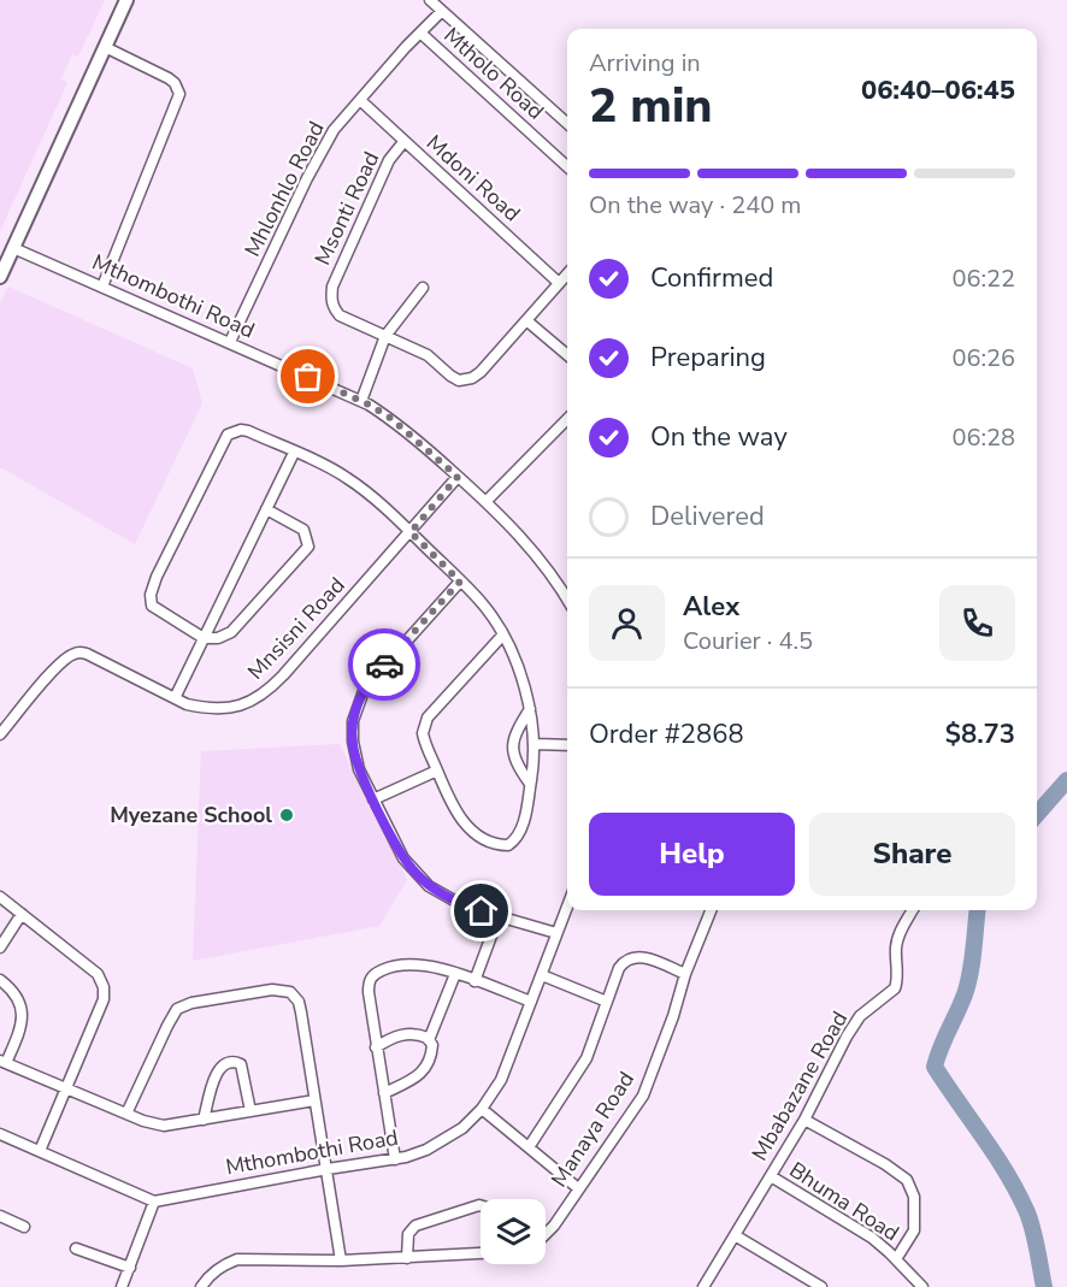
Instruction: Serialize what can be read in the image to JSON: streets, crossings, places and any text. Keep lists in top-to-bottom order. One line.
{"streets":{"street":["Mtholo Road","Mdoni Road","Mhlonhlo Road","Msonti Road","Mthombothi Road","Mnsisni Road","Mbabazane Road","Manaya Road","Bhuma Road"]},"crossings":[["Mtholo Road","Mhlonhlo Road"],["Mdoni Road","Mhlonhlo Road"],["Mdoni Road","Msonti Road"],["Mhlonhlo Road","Mthombothi Road"],["Mthombothi Road","Mnsisni Road"],["Mbabazane Road","Bhuma Road"]],"places":["Myezane School"],"page":{"heading":["2 min","Arriving in","06:40–06:45"],"panel":["Alex","Courier · 4.5","Order #2868","$8.73"],"bar":"On the way · 240 m","list":[["Confirmed","06:22"],["Preparing","06:26"],["On the way","06:28"],"Delivered"],"buttons":["Help","Share"]}}
